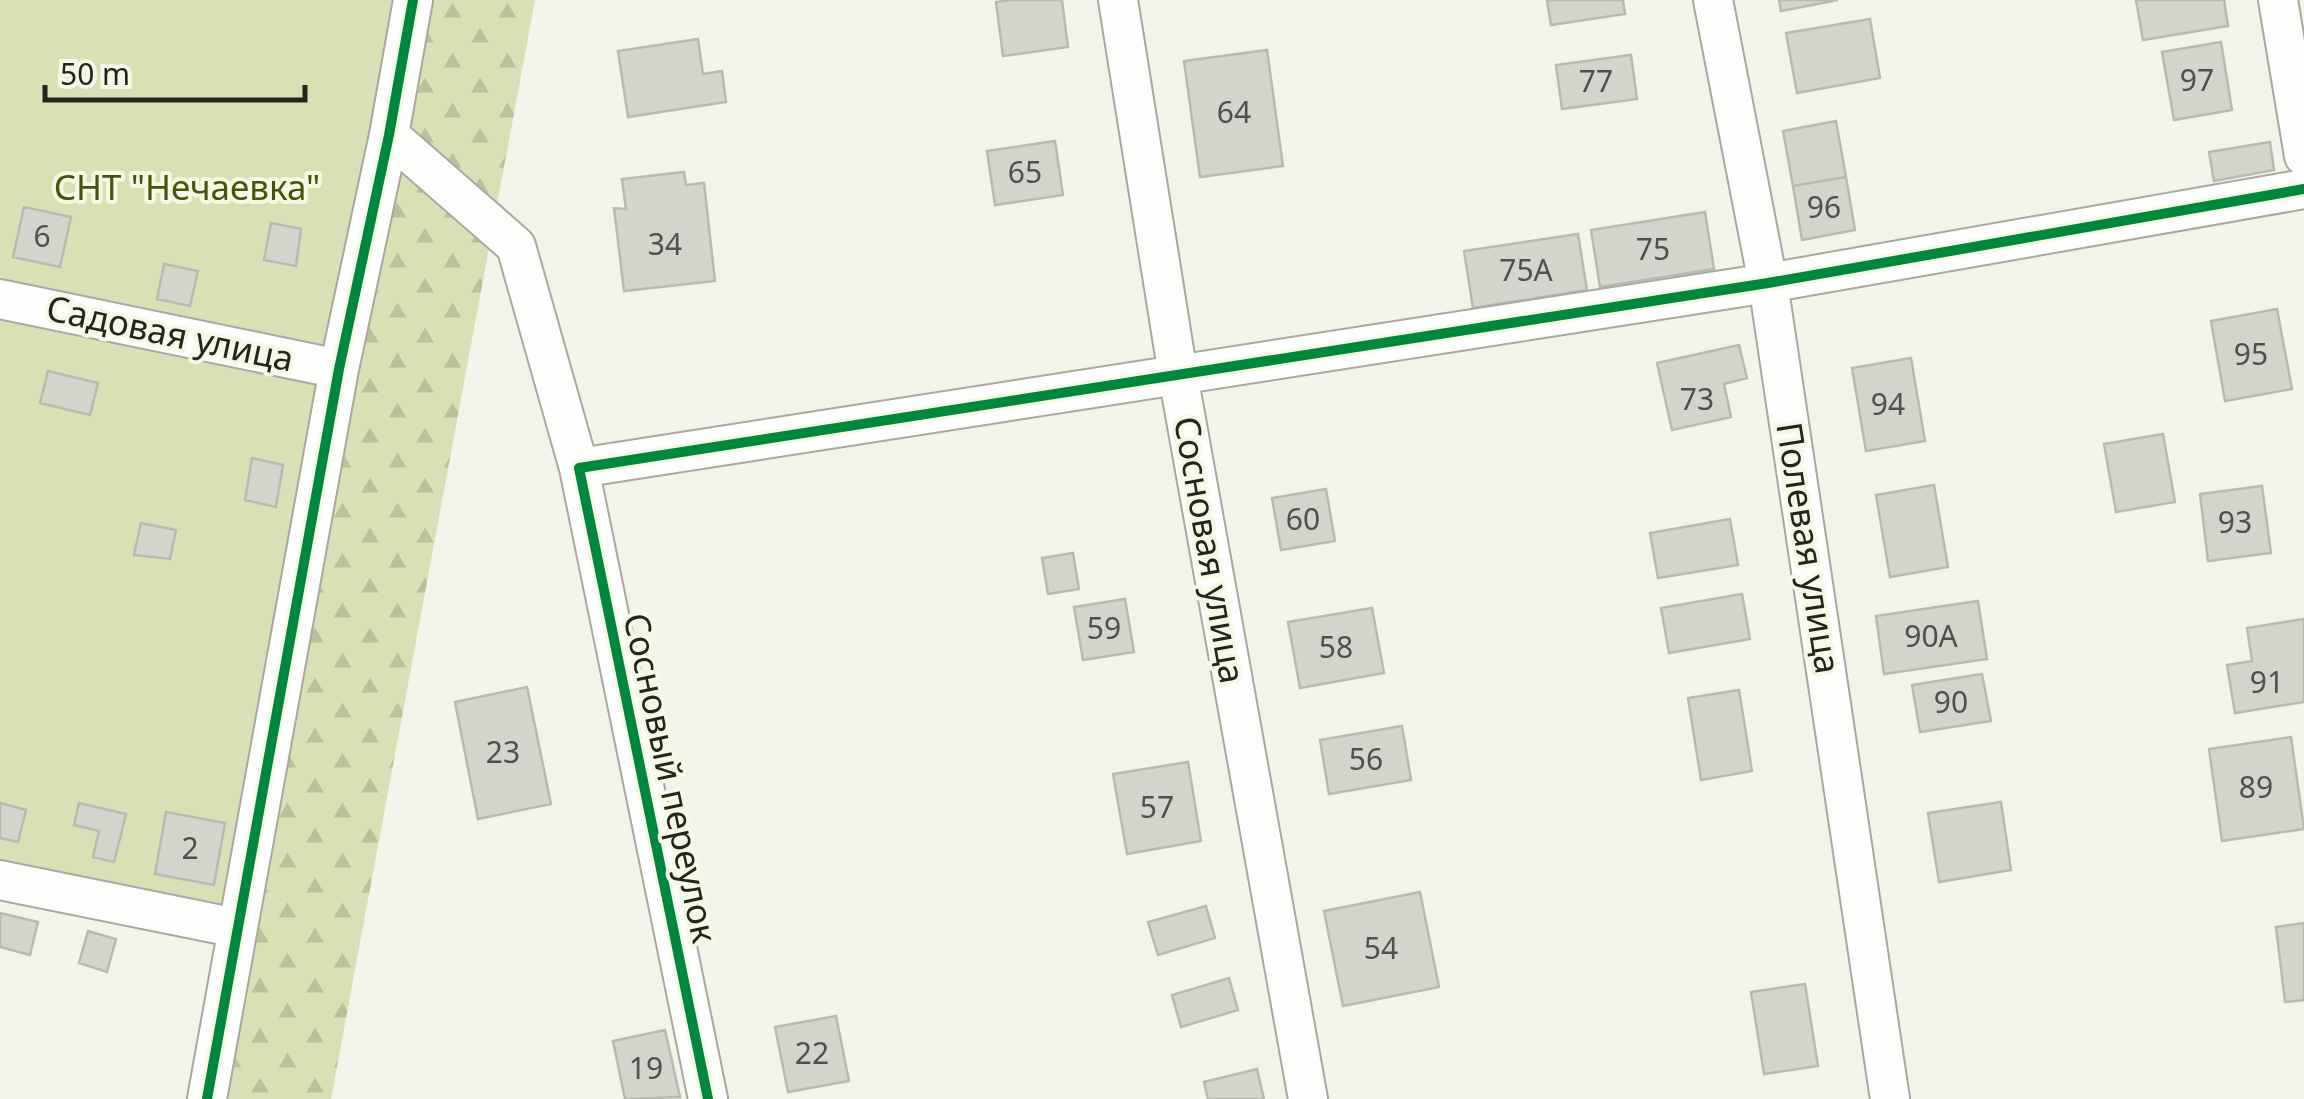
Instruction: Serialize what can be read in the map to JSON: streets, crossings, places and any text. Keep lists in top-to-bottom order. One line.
{"streets":{"street":["Садовая улица","Полевая улица","Сосновая улица","Сосновый переулок"]},"parks":["СНТ \"Нечаевка\""],"house_numbers":["97","77","64","65","96","6","34","75","75А","95","73","94","60","93","59","90А","58","91","90","23","56","89","57","2","54","22","19"],"scale_bar":"50 m"}
